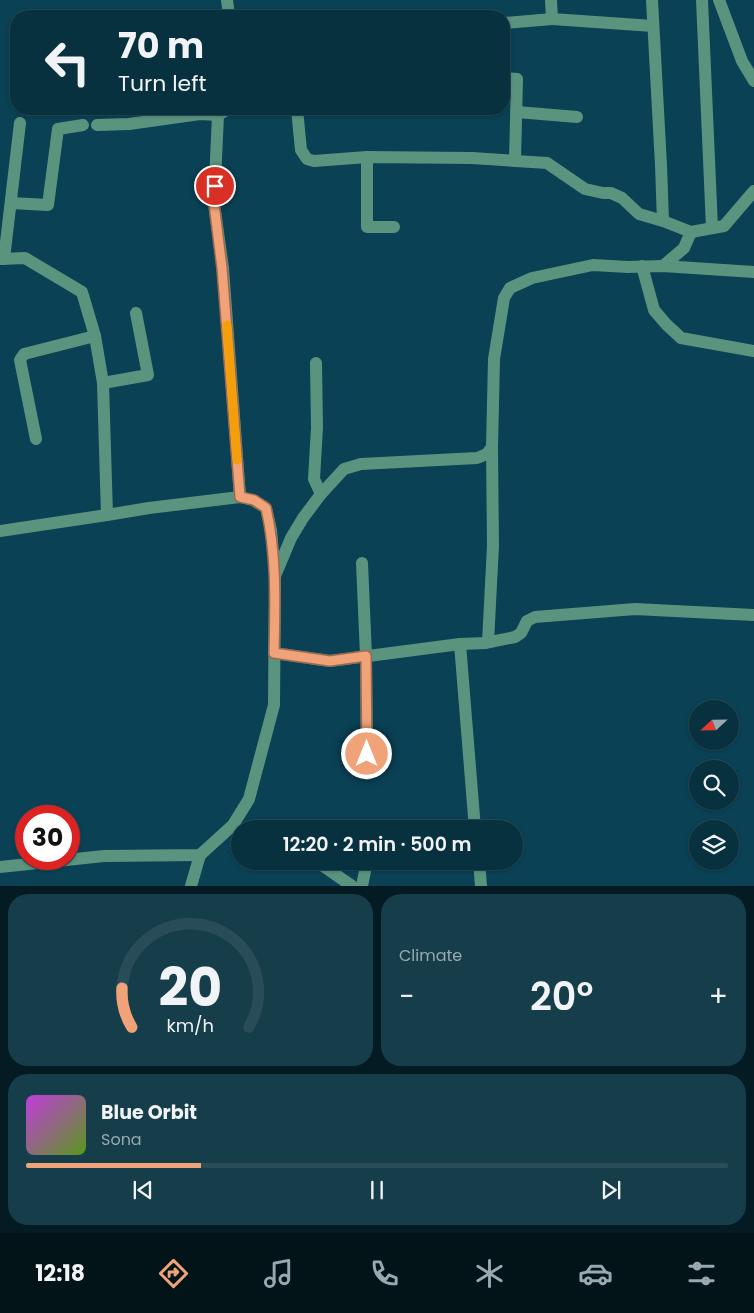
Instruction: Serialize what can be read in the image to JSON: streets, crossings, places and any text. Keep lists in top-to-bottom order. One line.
{"north":"left","page":{"turn":["70 m","Turn left"],"limit":"30","trip":"12:20 · 2 min · 500 m","tile":"Climate","heat":["−","20°","+"],"song":["Blue Orbit","Sona"],"tabs":"12:18","gauge":["20","km/h"]}}
